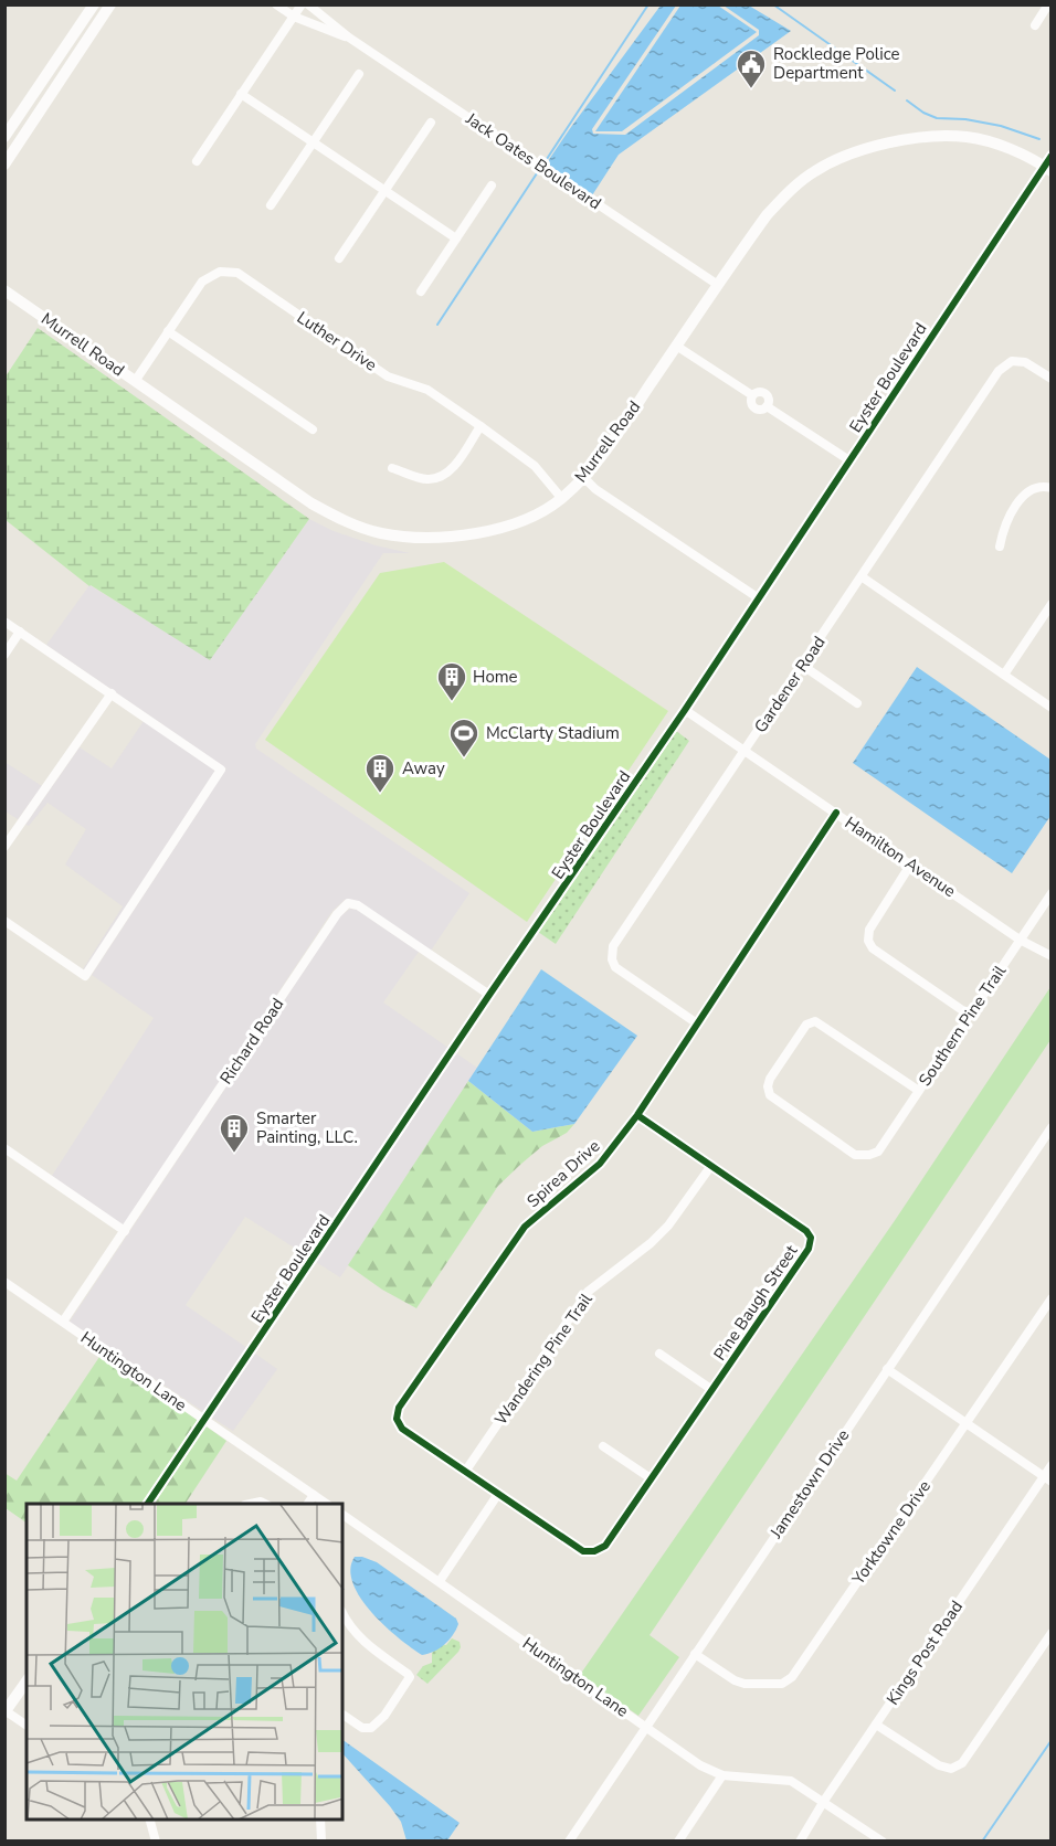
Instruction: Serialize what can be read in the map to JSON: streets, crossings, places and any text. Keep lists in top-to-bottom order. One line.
{"streets":{"street":["Jack Oates Boulevard","Luther Drive","Murrell Road","Eyster Boulevard","Gardener Road","Hamilton Avenue","Southern Pine Trail","Richard Road","Spirea Drive","Pine Baugh Street","Wandering Pine Trail","Huntington Lane","Jamestown Drive","Yorktowne Drive","Kings Post Road"]},"crossings":[["Jack Oates Boulevard","Murrell Road"],["Luther Drive","Murrell Road"],["Murrell Road","Eyster Boulevard"],["Eyster Boulevard","Hamilton Avenue"],["Eyster Boulevard","Richard Road"],["Eyster Boulevard","Huntington Lane"],["Gardener Road","Hamilton Avenue"],["Gardener Road","Spirea Drive"],["Hamilton Avenue","Southern Pine Trail"],["Hamilton Avenue","Spirea Drive"],["Richard Road","Huntington Lane"],["Spirea Drive","Pine Baugh Street"],["Spirea Drive","Wandering Pine Trail"],["Pine Baugh Street","Wandering Pine Trail"],["Huntington Lane","Jamestown Drive"],["Huntington Lane","Kings Post Road"],["Jamestown Drive","Yorktowne Drive"]],"places":{"public building":["Rockledge Police Department"],"building":["Home","Away","Smarter Painting, LLC."],"sports":["McClarty Stadium"]}}
